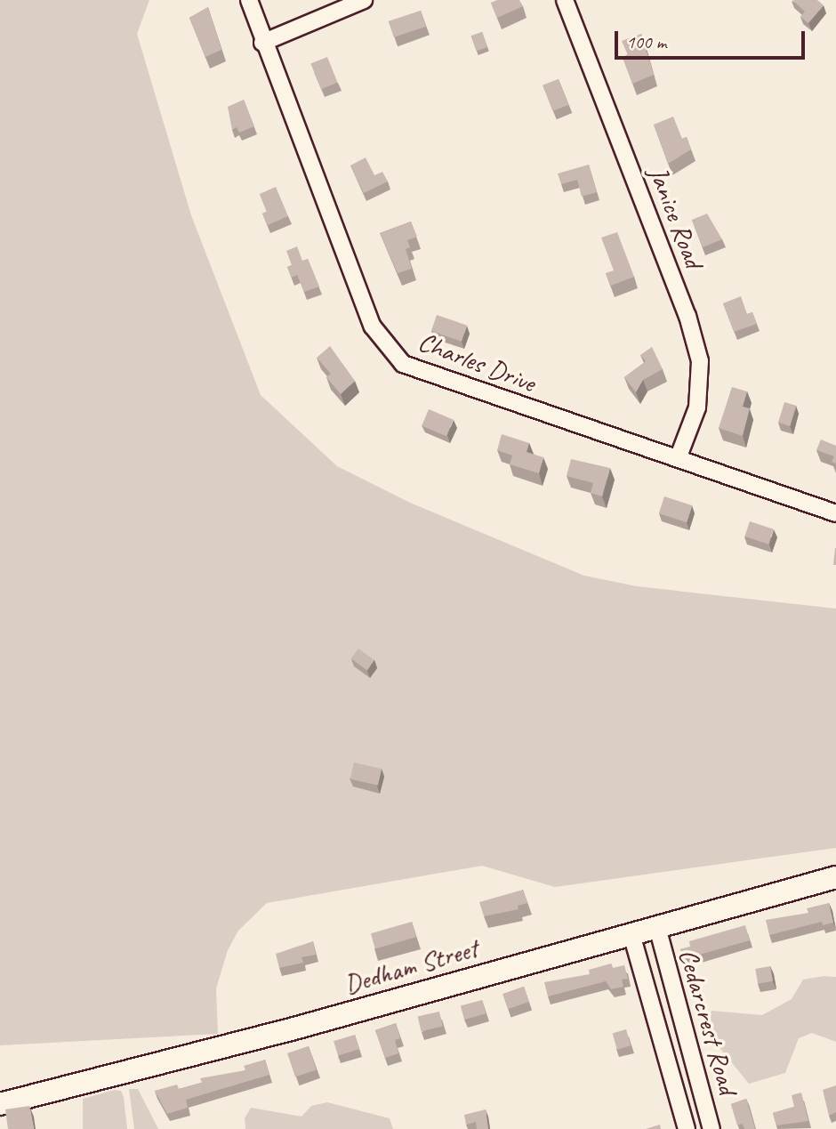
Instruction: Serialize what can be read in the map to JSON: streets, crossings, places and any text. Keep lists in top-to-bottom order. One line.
{"streets":{"main road":["Dedham Street"],"street":["Janice Road","Charles Drive","Cedarcrest Road"]},"crossings":[["Janice Road","Charles Drive"],["Dedham Street","Cedarcrest Road"]],"scale_bar":"100 m"}
